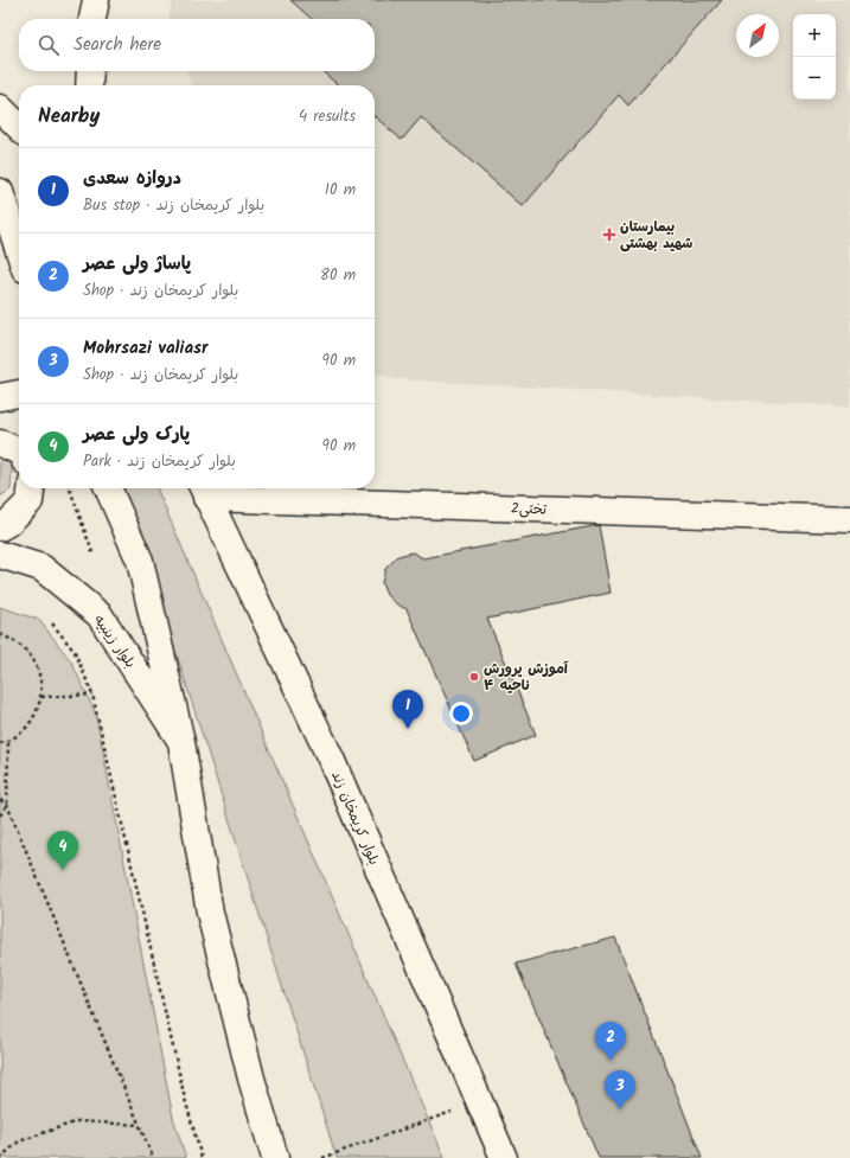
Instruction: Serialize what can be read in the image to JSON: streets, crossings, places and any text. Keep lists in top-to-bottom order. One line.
{"streets":{"main road":["2تختی","بلوار زینبیه","بلوار کریمخان زند"]},"crossings":[["2تختی","بلوار کریمخان زند"]],"places":{"health":["بیمارستان شهید بهشتی"],"other":["آموزش پرورش ناحیه ۴"]},"north":"top right","page":{"map_buttons":["+","−"],"search":"Search here","heading":["Nearby","4 results"],"list":[{"mark":"1","name":"دروازه سعدی","note":"Bus stop · بلوار کریمخان زند","value":"10 m"},{"mark":"2","name":"پاساژ ولی عصر","note":"Shop · بلوار کریمخان زند","value":"80 m"},{"mark":"3","name":"Mohrsazi valiasr","note":"Shop · بلوار کریمخان زند","value":"90 m"},{"mark":"4","name":"پارک ولی عصر","note":"Park · بلوار کریمخان زند","value":"90 m"}],"pins":["1","4","2","3"]}}
